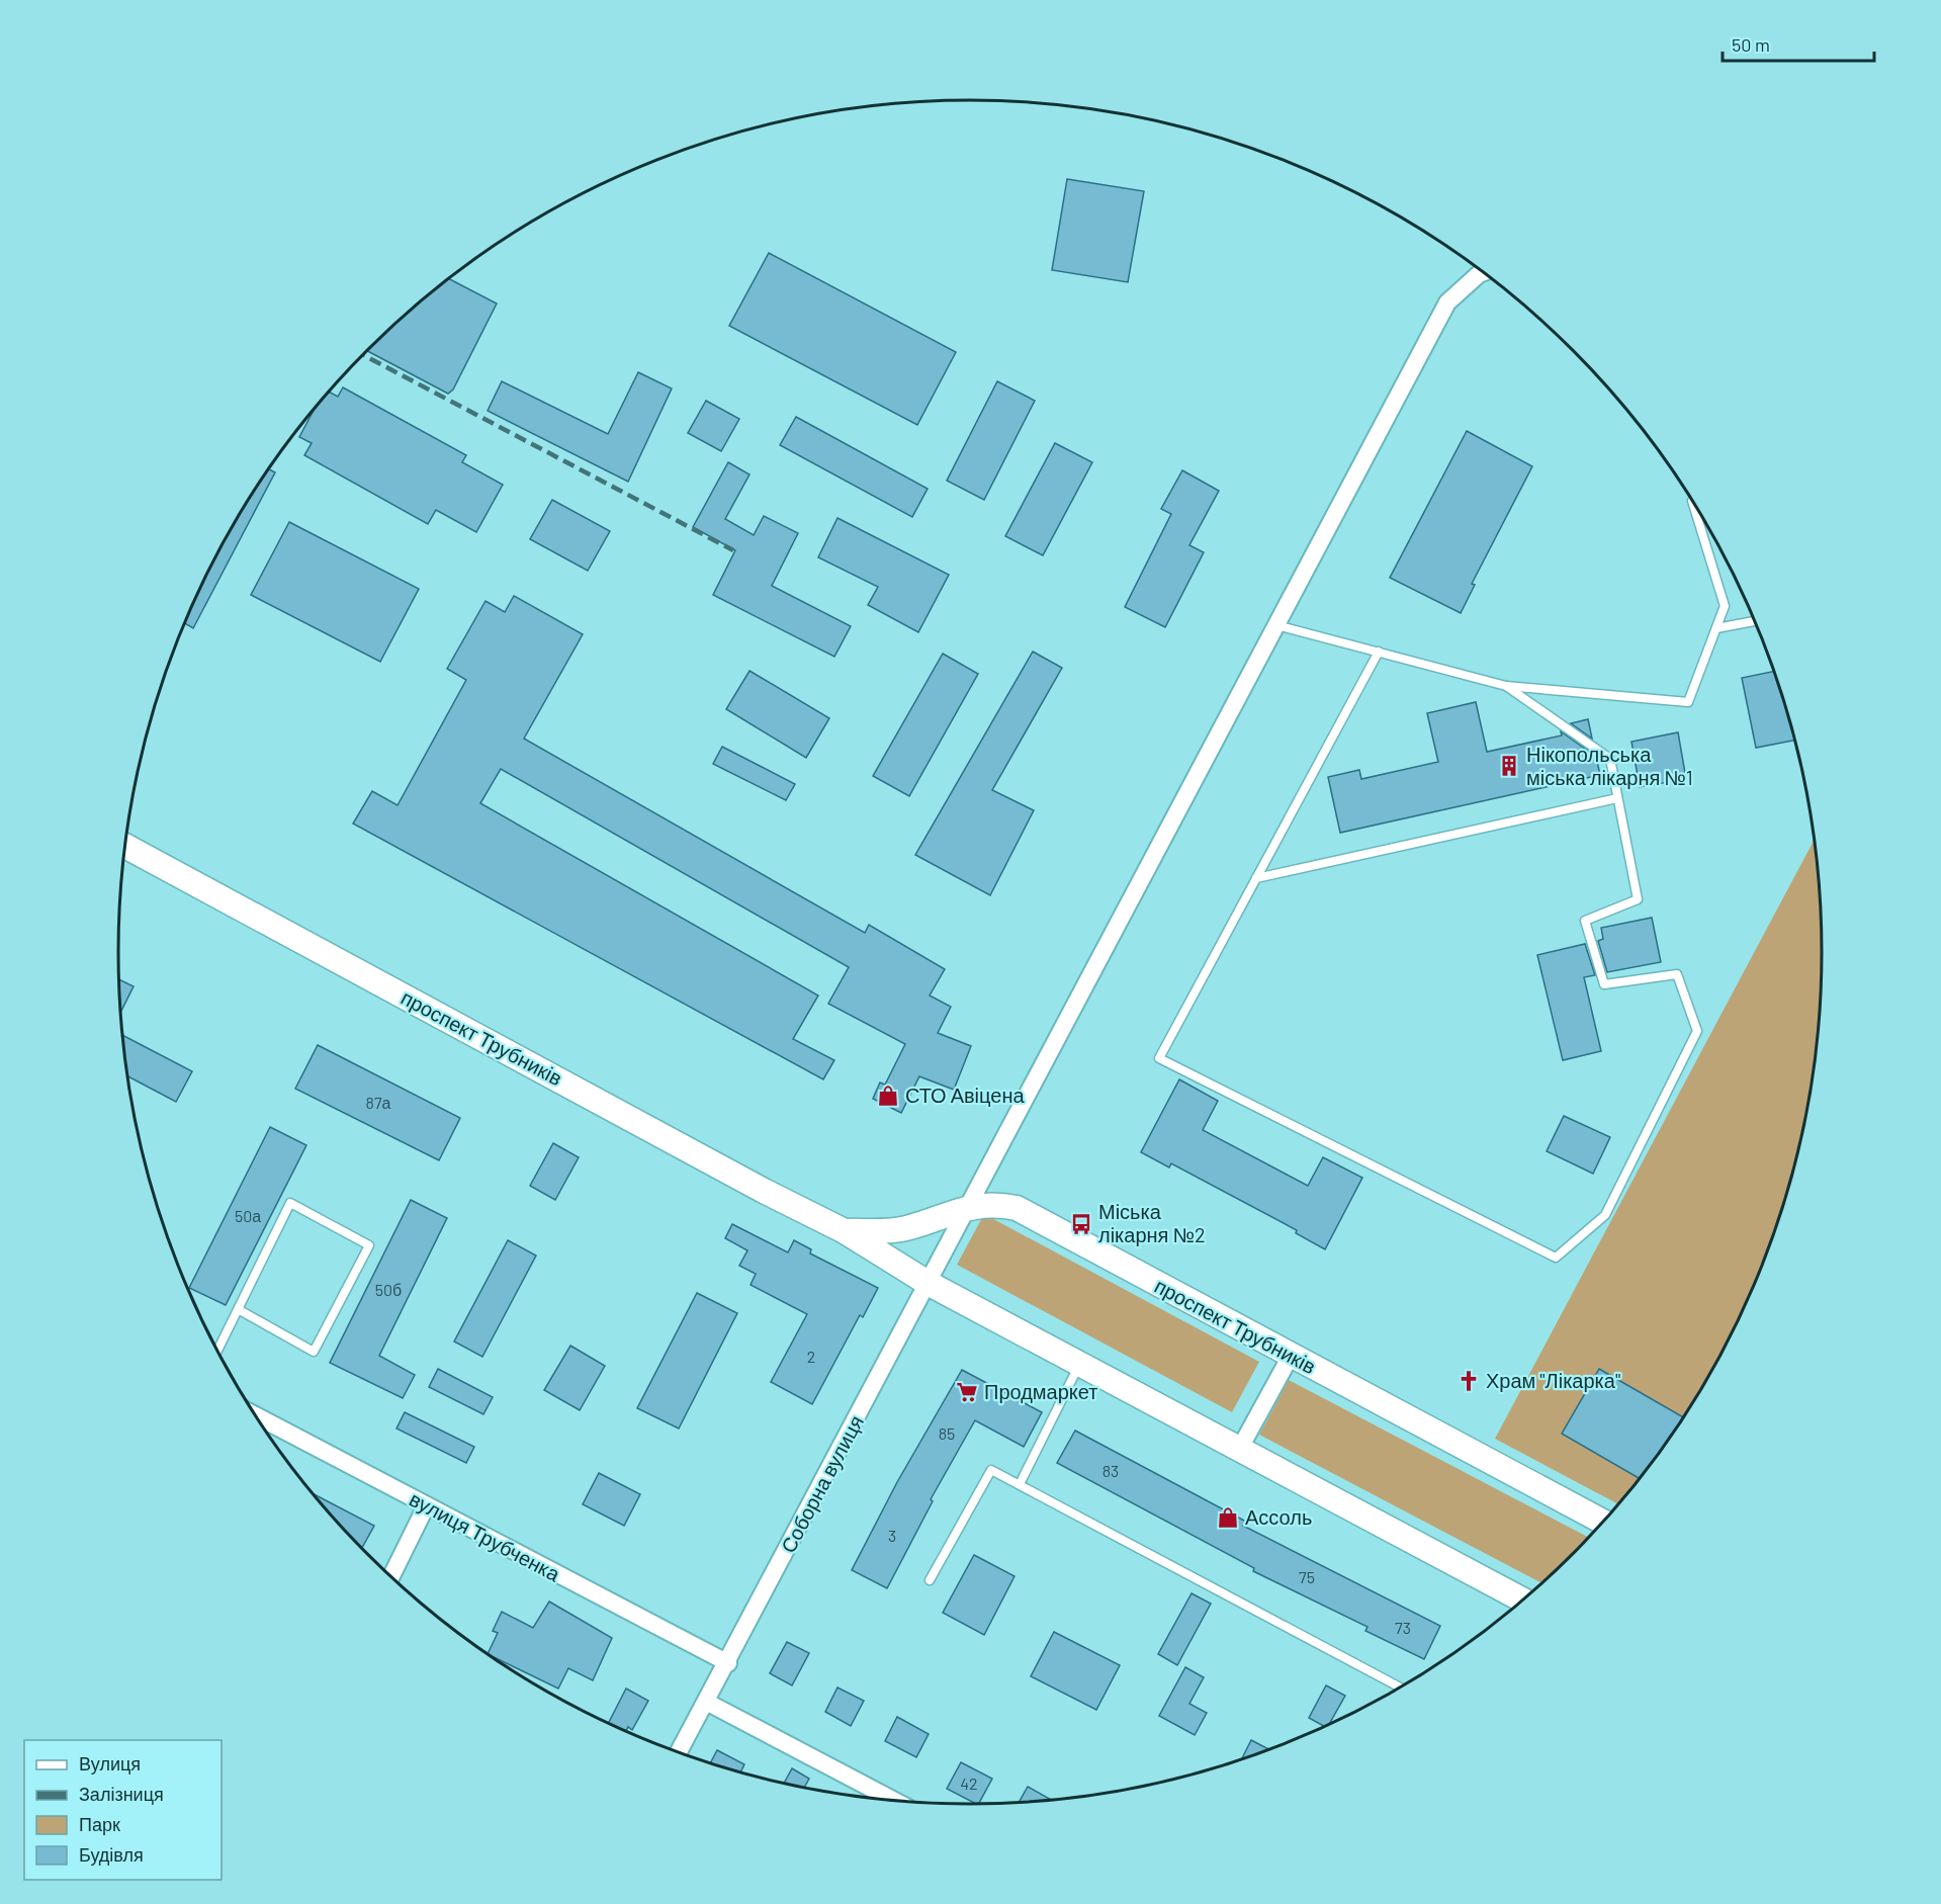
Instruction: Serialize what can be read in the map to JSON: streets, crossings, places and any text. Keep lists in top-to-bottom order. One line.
{"streets":{"main road":["проспект Трубників"],"street":["Соборна вулиця","вулиця Трубченка"]},"crossings":[["проспект Трубників","Соборна вулиця"],["Соборна вулиця","вулиця Трубченка"]],"places":{"building":["Нікопольська міська лікарня №1"],"shop":["СТО Авіцена","Ассоль"],"bus stop":["Міська лікарня №2"],"church":["Храм \"Лікарка\""],"supermarket":["Продмаркет"]},"house_numbers":["87а","50а","50б","2","85","83","3","75","73","42"],"legend":["Вулиця","Залізниця","Парк","Будівля"],"scale_bar":"50 m"}
